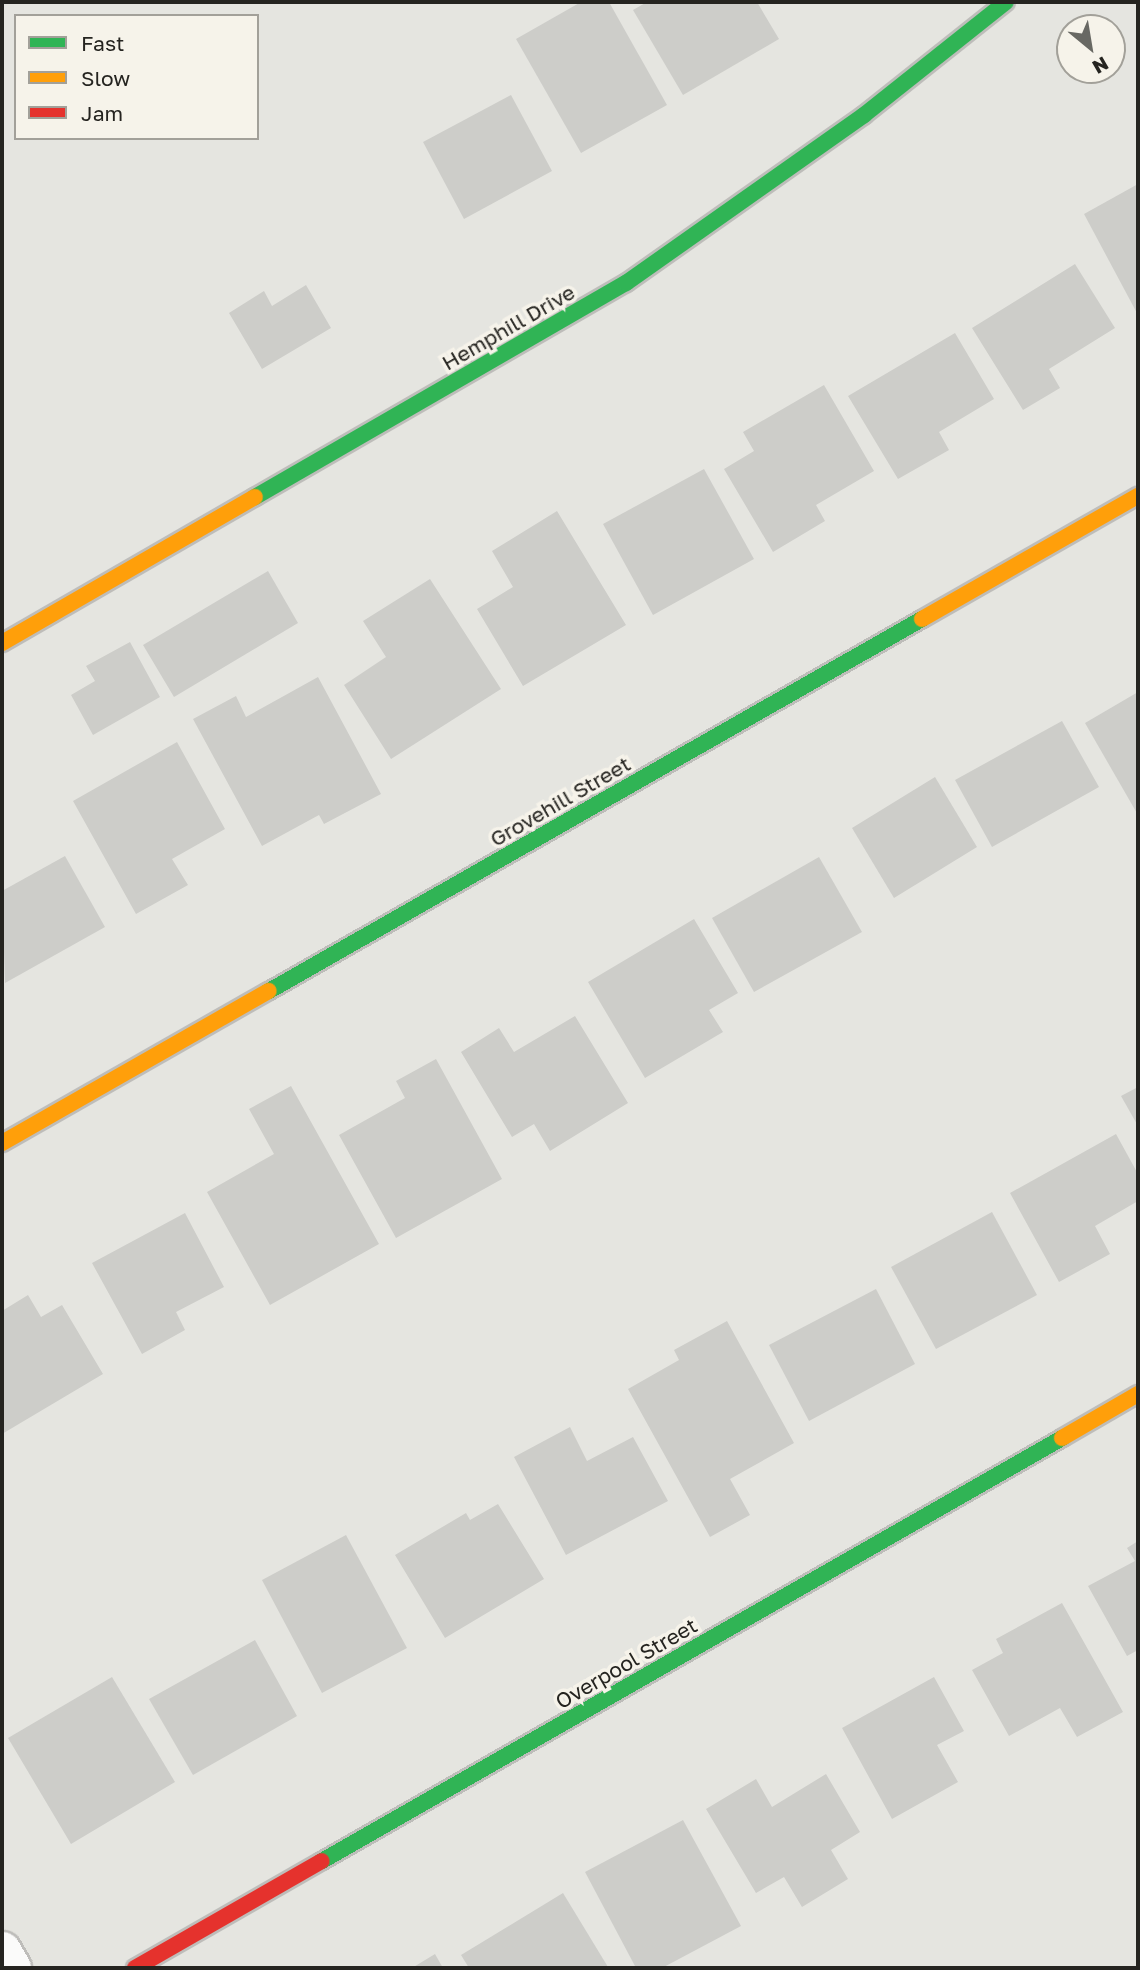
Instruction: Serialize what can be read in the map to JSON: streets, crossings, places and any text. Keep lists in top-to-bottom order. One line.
{"streets":{"street":["Hemphill Drive","Grovehill Street","Overpool Street"]},"legend":["Fast","Slow","Jam"],"north":"bottom right"}
